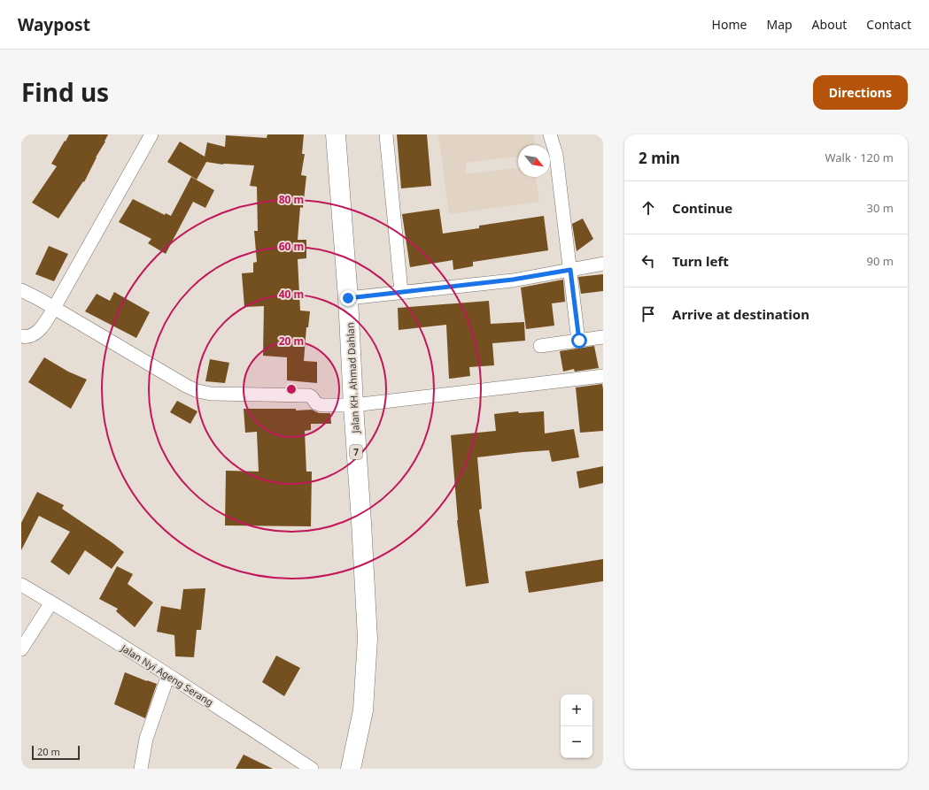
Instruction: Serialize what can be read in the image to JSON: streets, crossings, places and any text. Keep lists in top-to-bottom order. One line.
{"streets":{"highway":["Jalan KH. Ahmad Dahlan","7"],"street":["Jalan Nyi Ageng Serang"]},"scale_bar":"20 m","north":"bottom right","page":{"header":"Waypost","nav":["Home","Map","About","Contact"],"title":"Find us","buttons":"Directions","heading":["2 min","Walk · 120 m"],"list":[["Continue","30 m"],["Turn left","90 m"],"Arrive at destination"],"map_buttons":["+","−"],"scale":"20 m"},"rings":["80 m","60 m","40 m","20 m"]}
